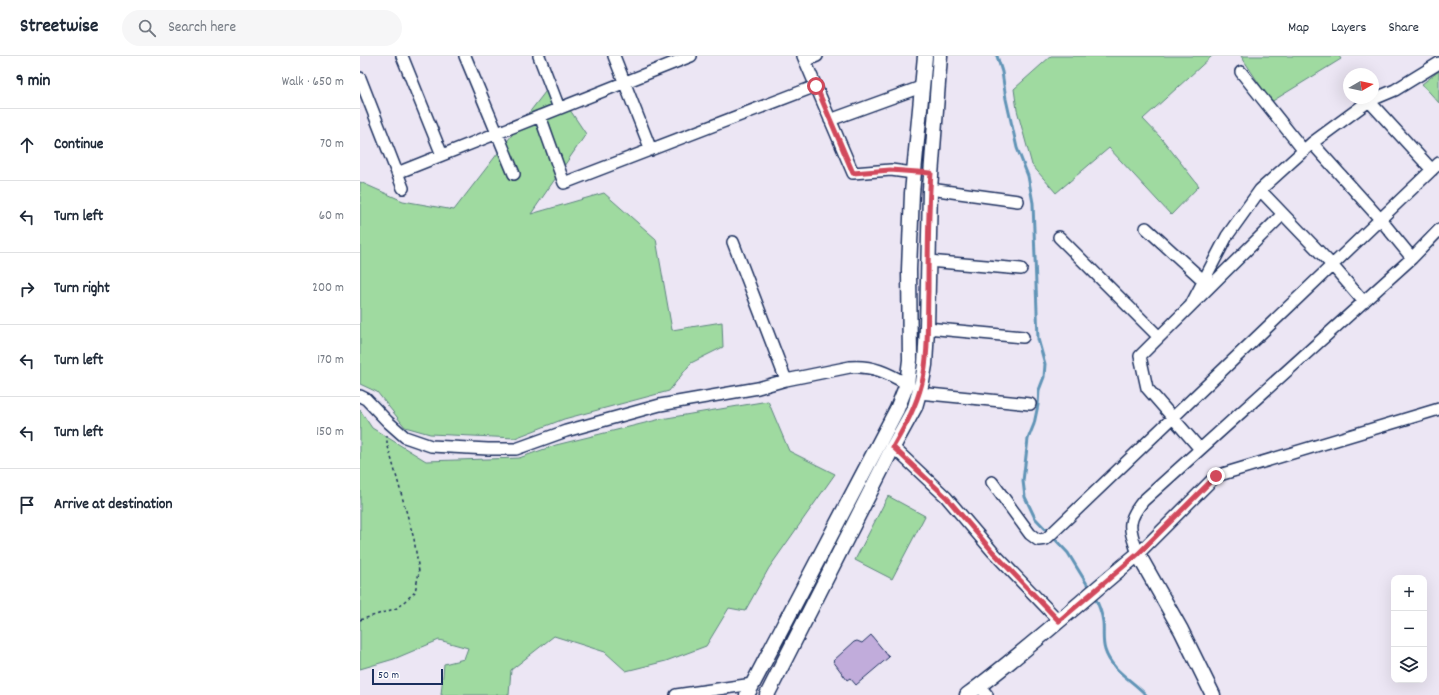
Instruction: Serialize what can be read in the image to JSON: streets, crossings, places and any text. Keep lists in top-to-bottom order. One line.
{"scale_bar":"50 m","north":"right","page":{"header":"Streetwise","search":"Search here","nav":["Map","Layers","Share"],"heading":["9 min","Walk · 650 m"],"list":[["Continue","70 m"],["Turn left","60 m"],["Turn right","200 m"],["Turn left","170 m"],["Turn left","150 m"],"Arrive at destination"],"map_buttons":["+","−"],"scale":"50 m"}}
